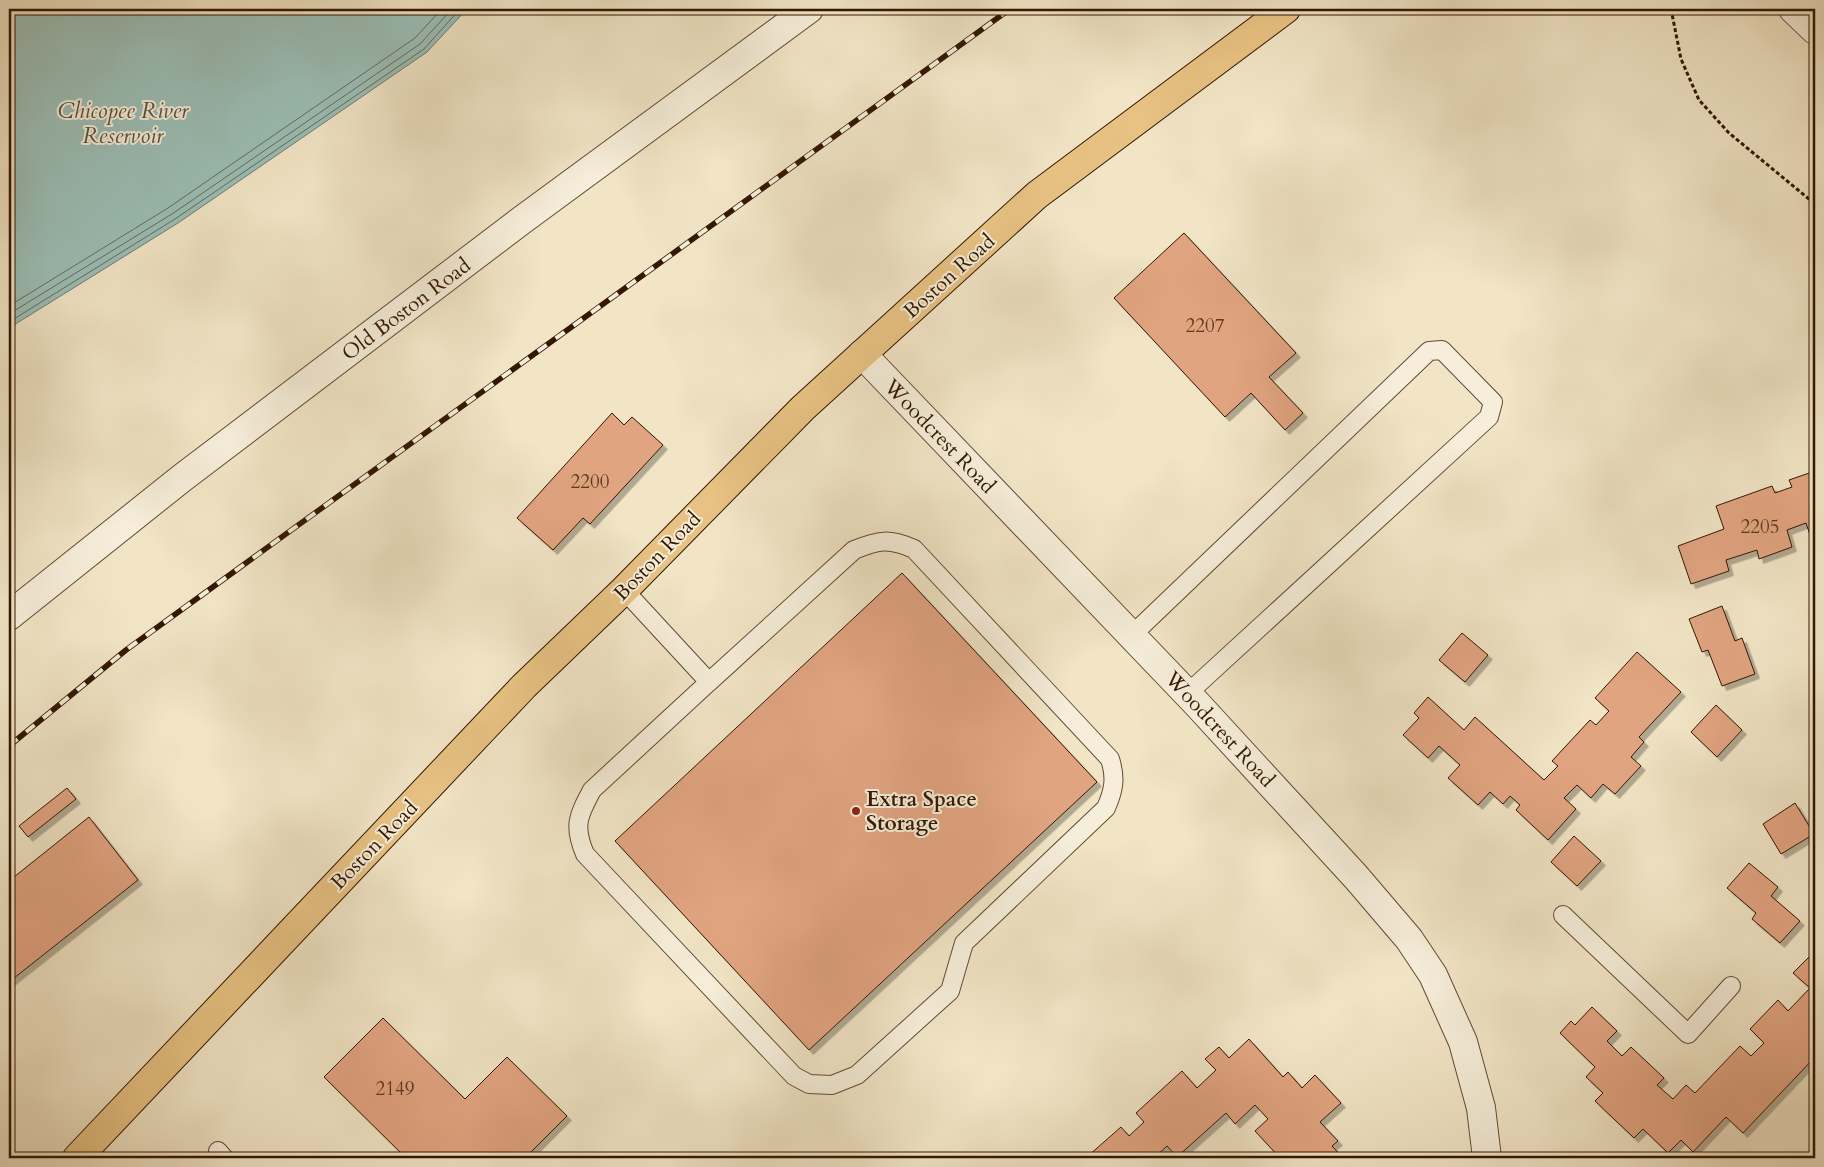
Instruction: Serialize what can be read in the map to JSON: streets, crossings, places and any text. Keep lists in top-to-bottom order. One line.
{"streets":{"main road":["Boston Road"],"street":["Old Boston Road","Woodcrest Road"]},"crossings":[["Boston Road","Woodcrest Road"]],"water":["Chicopee River Reservoir"],"places":["Extra Space Storage"],"house_numbers":["2207","2200","2205","2149"]}
